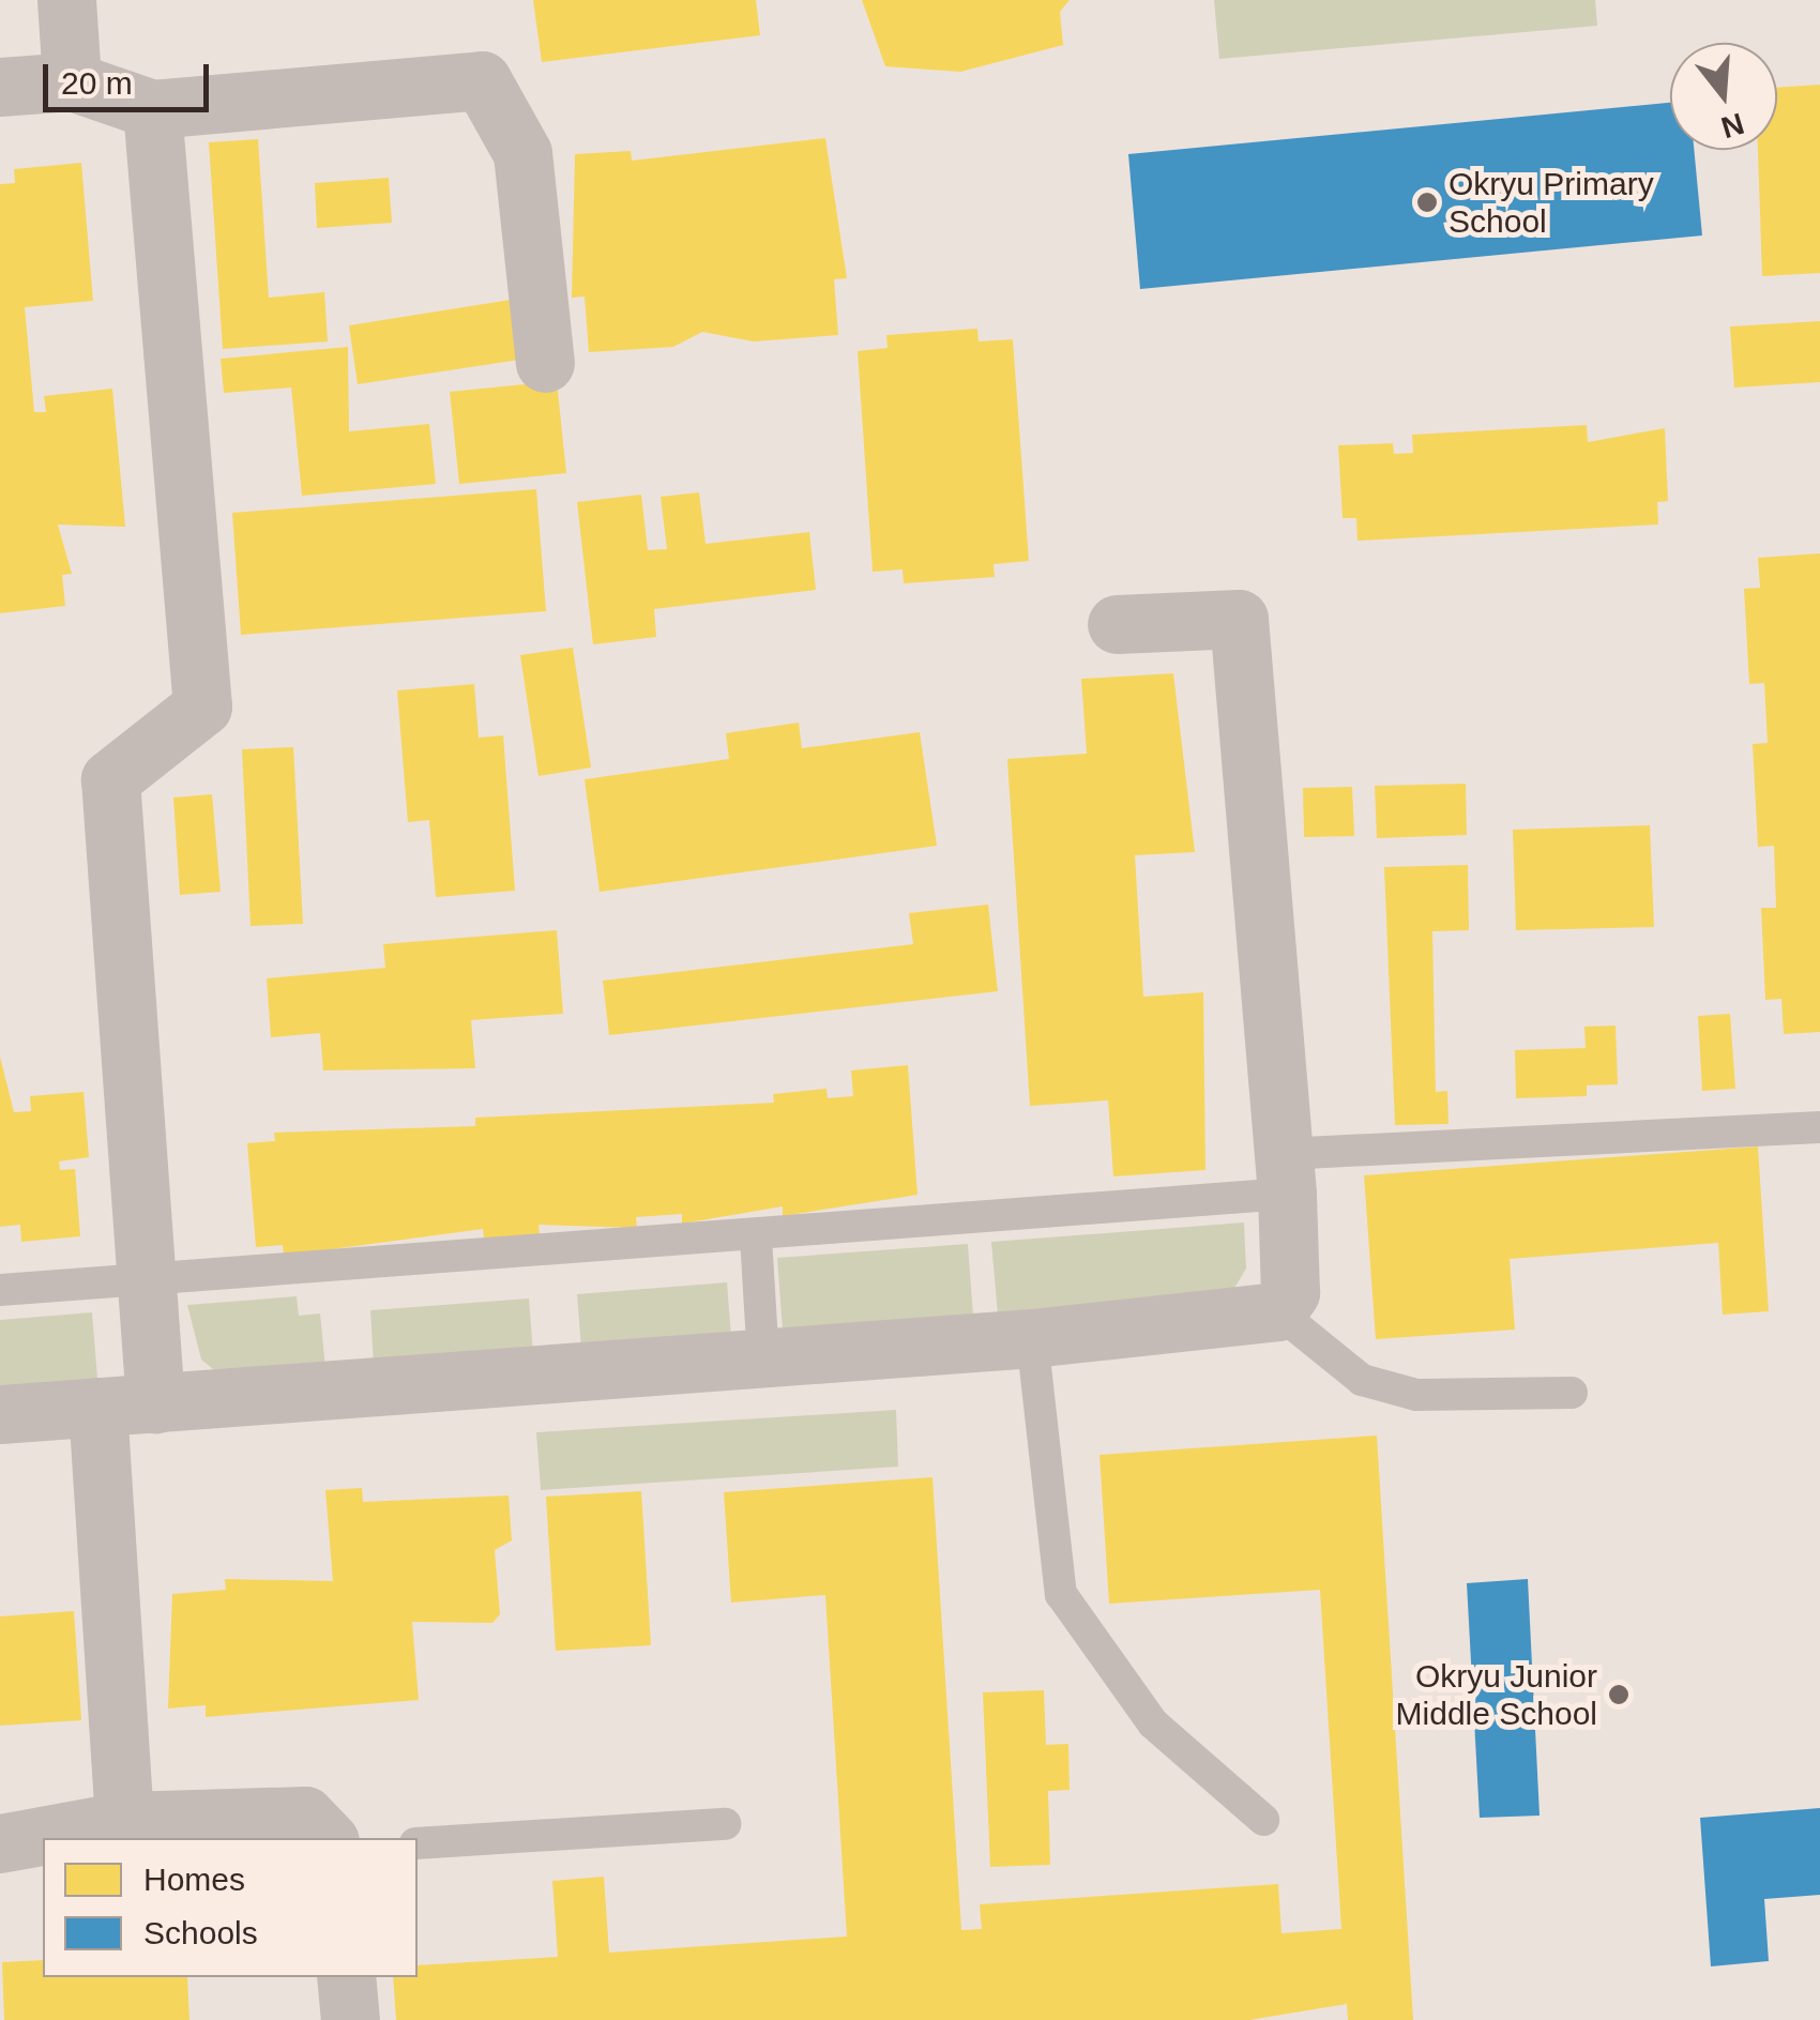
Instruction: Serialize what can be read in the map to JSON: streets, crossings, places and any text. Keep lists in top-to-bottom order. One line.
{"places":["Okryu Primary School","Okryu Junior Middle School"],"legend":["Homes","Schools"],"scale_bar":"20 m","north":"bottom"}
